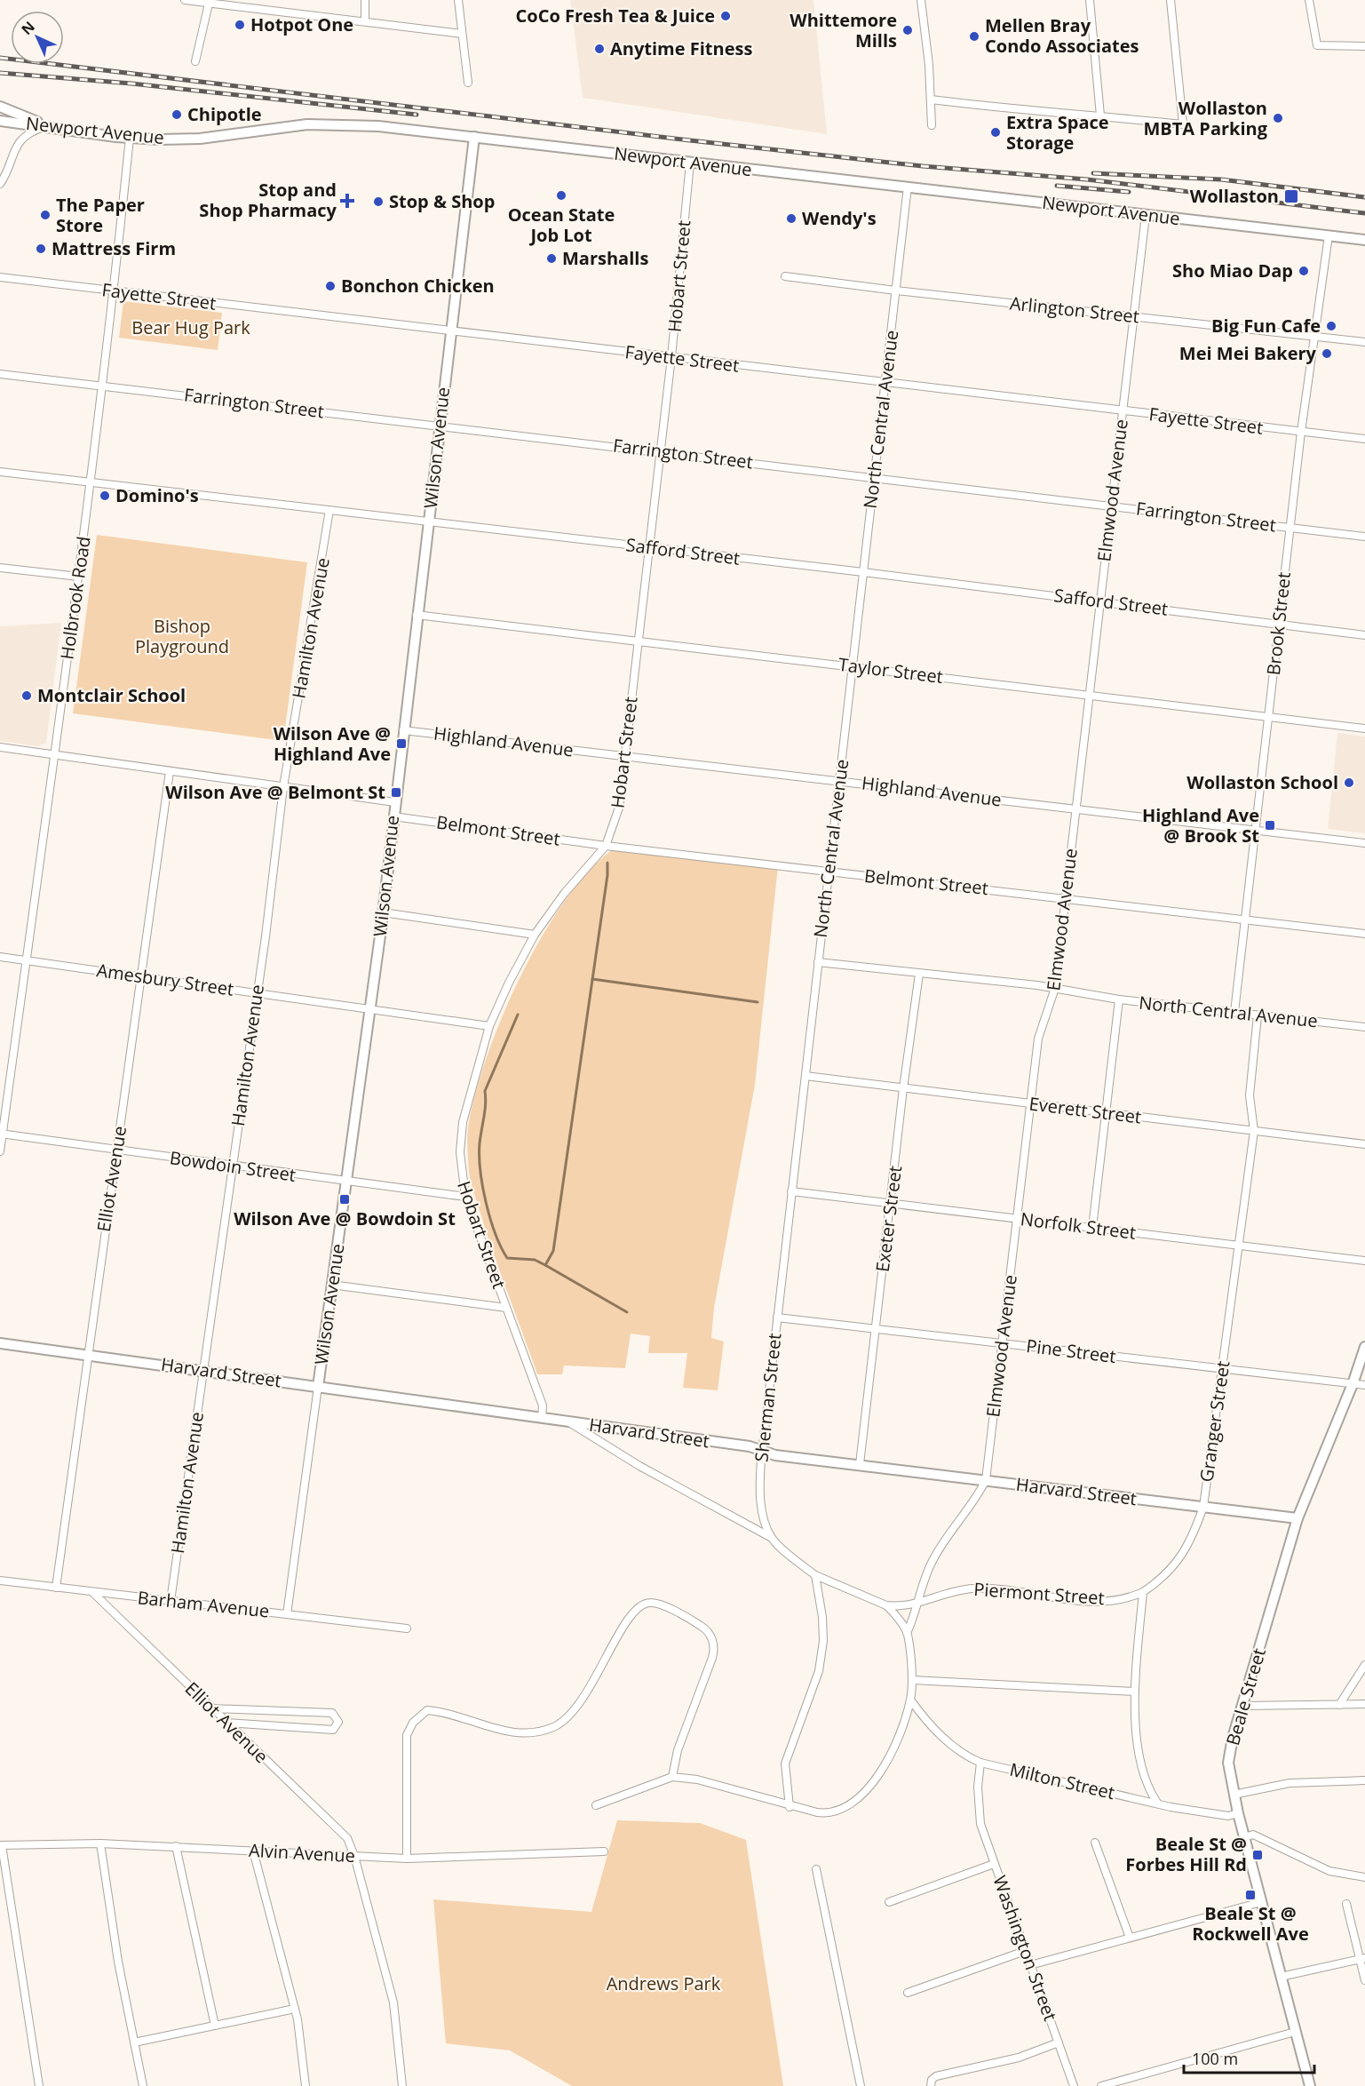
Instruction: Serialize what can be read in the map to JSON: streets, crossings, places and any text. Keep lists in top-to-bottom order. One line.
{"streets":{"street":["Newport Avenue","Hobart Street","Fayette Street","Arlington Street","Farrington Street","North Central Avenue","Wilson Avenue","Elmwood Avenue","Safford Street","Holbrook Road","Brook Street","Hamilton Avenue","Taylor Street","Highland Avenue","Belmont Street","Amesbury Street","Everett Street","Bowdoin Street","Elliot Avenue","Exeter Street","Norfolk Street","Pine Street","Harvard Street","Sherman Street","Granger Street","Piermont Street","Barham Avenue","Beale Street","Milton Street","Alvin Avenue","Washington Street"]},"crossings":[["Newport Avenue","Hobart Street"],["Newport Avenue","North Central Avenue"],["Newport Avenue","Wilson Avenue"],["Newport Avenue","Elmwood Avenue"],["Newport Avenue","Holbrook Road"],["Newport Avenue","Brook Street"],["Hobart Street","Fayette Street"],["Hobart Street","Farrington Street"],["Hobart Street","Safford Street"],["Hobart Street","Taylor Street"],["Hobart Street","Highland Avenue"],["Hobart Street","Belmont Street"],["Hobart Street","Amesbury Street"],["Hobart Street","Bowdoin Street"],["Hobart Street","Harvard Street"],["Fayette Street","North Central Avenue"],["Fayette Street","Wilson Avenue"],["Fayette Street","Elmwood Avenue"],["Fayette Street","Holbrook Road"],["Fayette Street","Brook Street"],["Arlington Street","North Central Avenue"],["Arlington Street","Elmwood Avenue"],["Arlington Street","Brook Street"],["Farrington Street","North Central Avenue"],["Farrington Street","Wilson Avenue"],["Farrington Street","Elmwood Avenue"],["Farrington Street","Holbrook Road"],["Farrington Street","Brook Street"],["North Central Avenue","Elmwood Avenue"],["North Central Avenue","Safford Street"],["North Central Avenue","Brook Street"],["North Central Avenue","Taylor Street"],["North Central Avenue","Highland Avenue"],["North Central Avenue","Belmont Street"],["North Central Avenue","Exeter Street"],["North Central Avenue","Sherman Street"],["North Central Avenue","Granger Street"],["Wilson Avenue","Safford Street"],["Wilson Avenue","Taylor Street"],["Wilson Avenue","Highland Avenue"],["Wilson Avenue","Belmont Street"],["Wilson Avenue","Amesbury Street"],["Wilson Avenue","Bowdoin Street"],["Wilson Avenue","Harvard Street"],["Wilson Avenue","Barham Avenue"],["Elmwood Avenue","Safford Street"],["Elmwood Avenue","Taylor Street"],["Elmwood Avenue","Highland Avenue"],["Elmwood Avenue","Belmont Street"],["Elmwood Avenue","Everett Street"],["Elmwood Avenue","Norfolk Street"],["Elmwood Avenue","Pine Street"],["Elmwood Avenue","Harvard Street"],["Elmwood Avenue","Piermont Street"],["Elmwood Avenue","Milton Street"],["Safford Street","Holbrook Road"],["Safford Street","Brook Street"],["Safford Street","Hamilton Avenue"],["Holbrook Road","Amesbury Street"],["Holbrook Road","Bowdoin Street"],["Brook Street","Taylor Street"],["Brook Street","Highland Avenue"],["Brook Street","Belmont Street"],["Hamilton Avenue","Amesbury Street"],["Hamilton Avenue","Bowdoin Street"],["Hamilton Avenue","Harvard Street"],["Hamilton Avenue","Barham Avenue"],["Amesbury Street","Elliot Avenue"],["Everett Street","Exeter Street"],["Everett Street","Sherman Street"],["Everett Street","Granger Street"],["Bowdoin Street","Elliot Avenue"],["Elliot Avenue","Harvard Street"],["Elliot Avenue","Barham Avenue"],["Elliot Avenue","Alvin Avenue"],["Exeter Street","Norfolk Street"],["Exeter Street","Pine Street"],["Exeter Street","Harvard Street"],["Norfolk Street","Sherman Street"],["Norfolk Street","Granger Street"],["Pine Street","Sherman Street"],["Pine Street","Granger Street"],["Pine Street","Beale Street"],["Harvard Street","Sherman Street"],["Harvard Street","Granger Street"],["Harvard Street","Beale Street"],["Granger Street","Piermont Street"],["Beale Street","Milton Street"],["Milton Street","Washington Street"]],"parks":["Bear Hug Park","Bishop Playground","Andrews Park"],"places":{"other":["CoCo Fresh Tea & Juice","Hotpot One","Whittemore Mills","Mellen Bray Condo Associates","Anytime Fitness","Chipotle","Wollaston MBTA Parking","Extra Space Storage","Ocean State Job Lot","Stop & Shop","The Paper Store","Wendy's","Mattress Firm","Marshalls","Sho Miao Dap","Bonchon Chicken","Big Fun Cafe","Mei Mei Bakery","Domino's","Montclair School","Wollaston School"],"transit":["Wollaston","Wilson Ave @ Highland Ave","Wilson Ave @ Belmont St","Highland Ave @ Brook St","Wilson Ave @ Bowdoin St","Beale St @ Forbes Hill Rd","Beale St @ Rockwell Ave"],"health":["Stop and Shop Pharmacy"]},"scale_bar":"100 m","north":"top left"}
